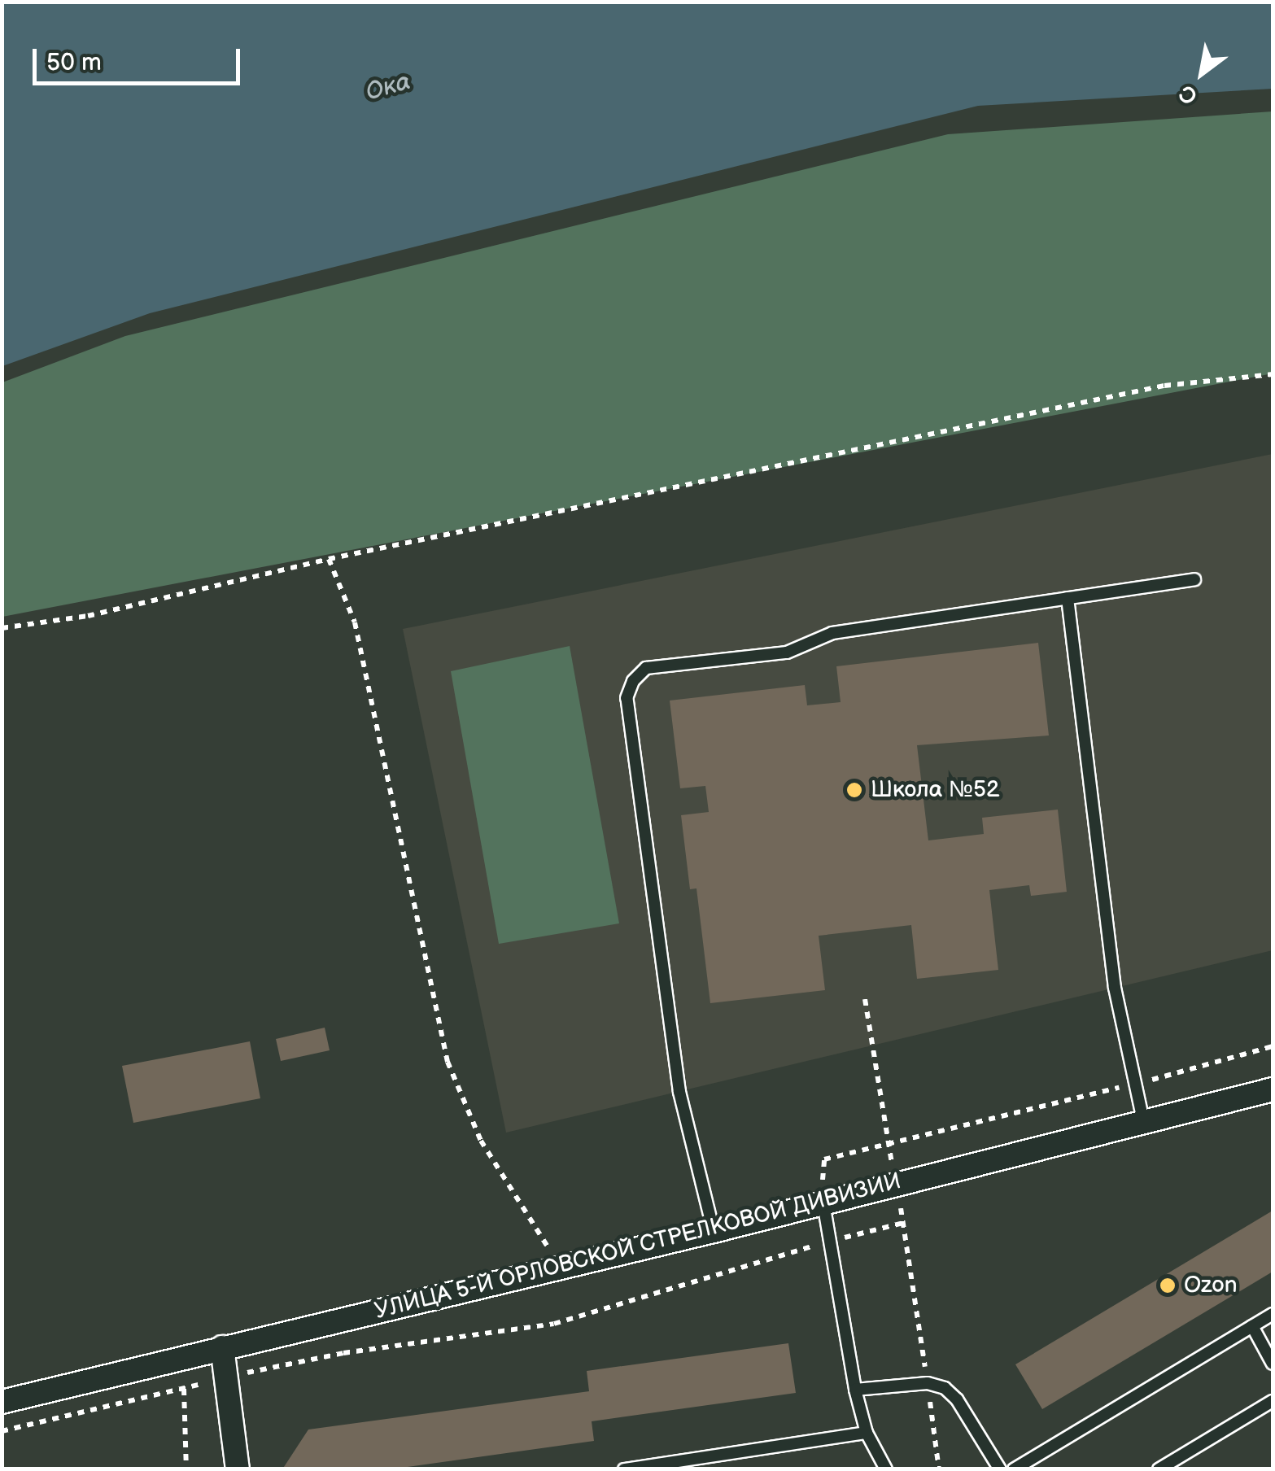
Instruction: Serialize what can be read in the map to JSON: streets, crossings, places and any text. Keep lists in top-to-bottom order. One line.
{"streets":{"street":["УЛИЦА 5-Й ОРЛОВСКОЙ СТРЕЛКОВОЙ ДИВИЗИИ"]},"water":["Ока"],"places":["Школа №52","Ozon"],"scale_bar":"50 m","north":"bottom left"}
